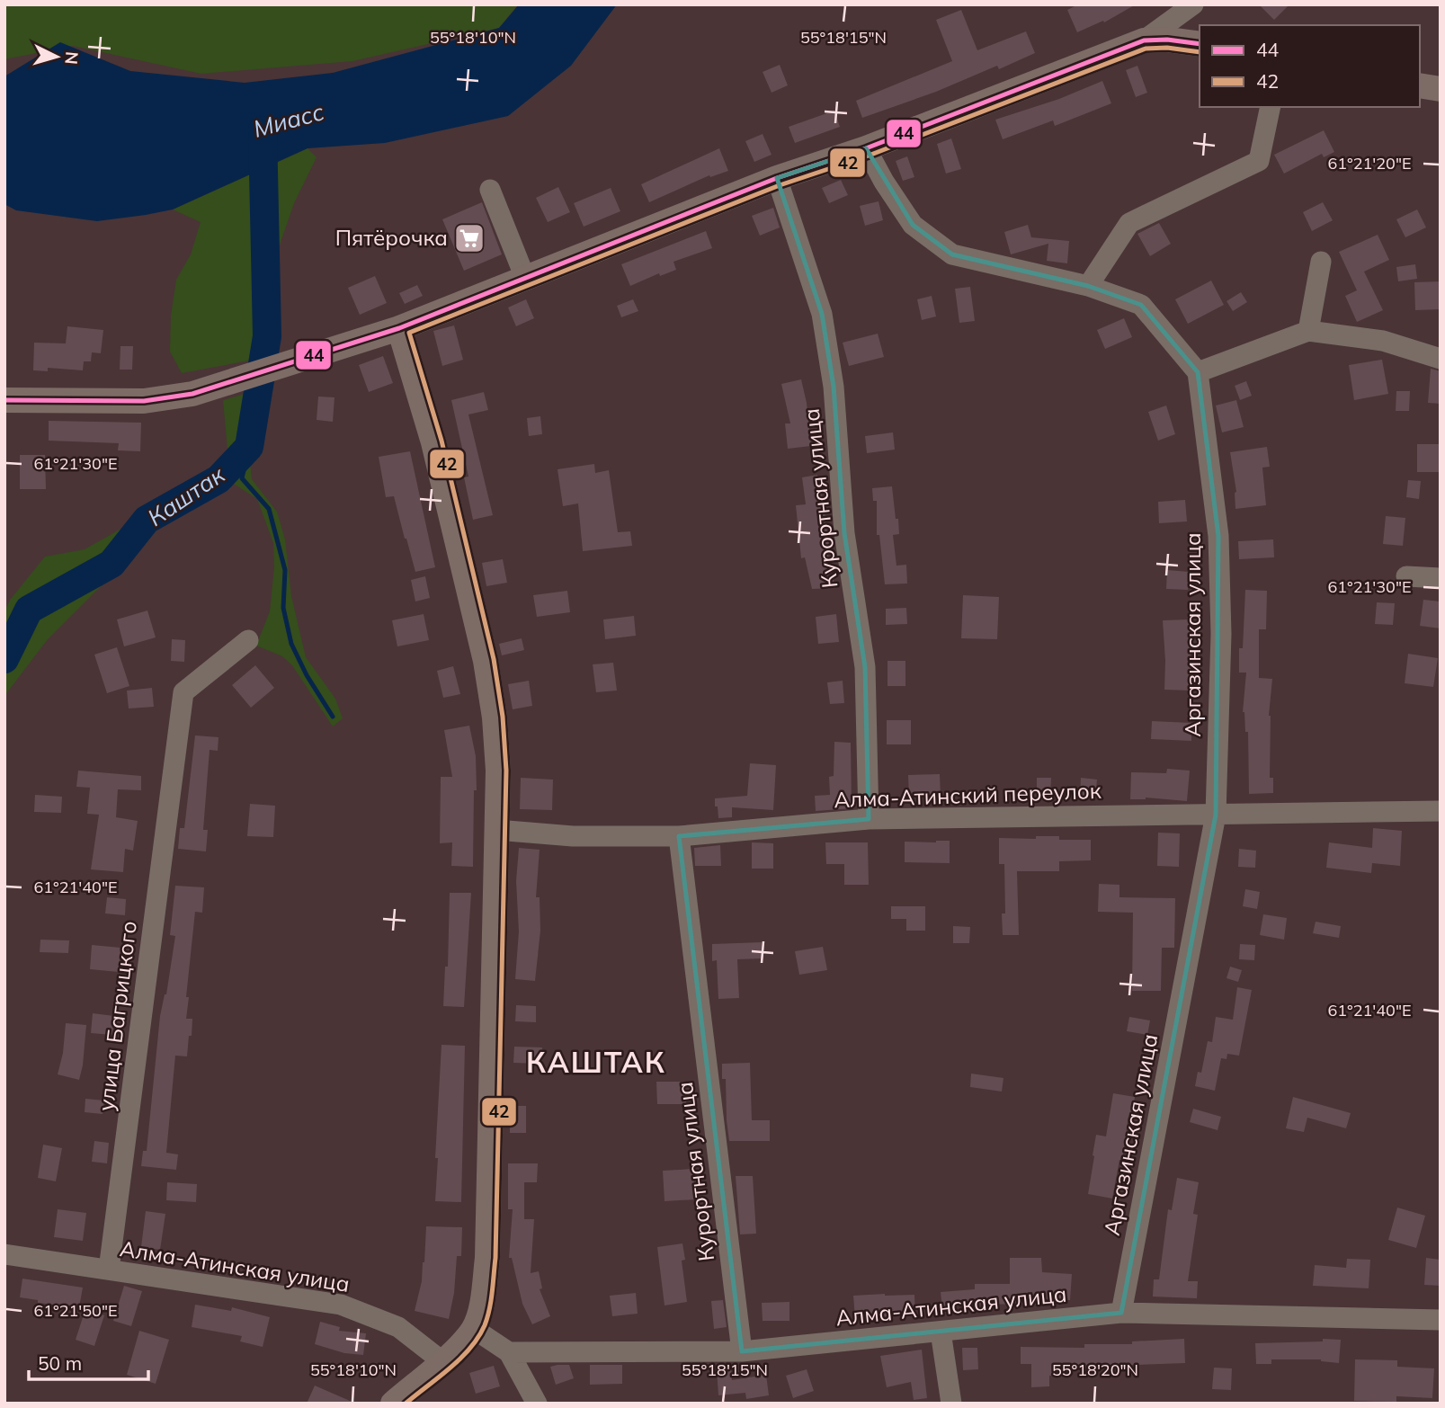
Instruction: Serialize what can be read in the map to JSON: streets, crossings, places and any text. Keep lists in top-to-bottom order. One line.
{"streets":{"street":["Курортная улица","Аргазинская улица","Алма-Атинский переулок","улица Багрицкого","Алма-Атинская улица"]},"crossings":[["Курортная улица","Алма-Атинский переулок"],["Курортная улица","Алма-Атинская улица"],["Аргазинская улица","Алма-Атинский переулок"],["Аргазинская улица","Алма-Атинская улица"],["улица Багрицкого","Алма-Атинская улица"]],"districts":["КАШТАК"],"water":["Миасс","Каштак"],"places":{"supermarket":["Пятёрочка"]},"lines":["transit line 44","transit line 42"],"legend":["44","42"],"scale_bar":"50 m","north":"right","coordinates":["55°18'10\"N","55°18'15\"N","61°21'20\"E","61°21'30\"E","61°21'40\"E","61°21'50\"E","55°18'20\"N"]}
